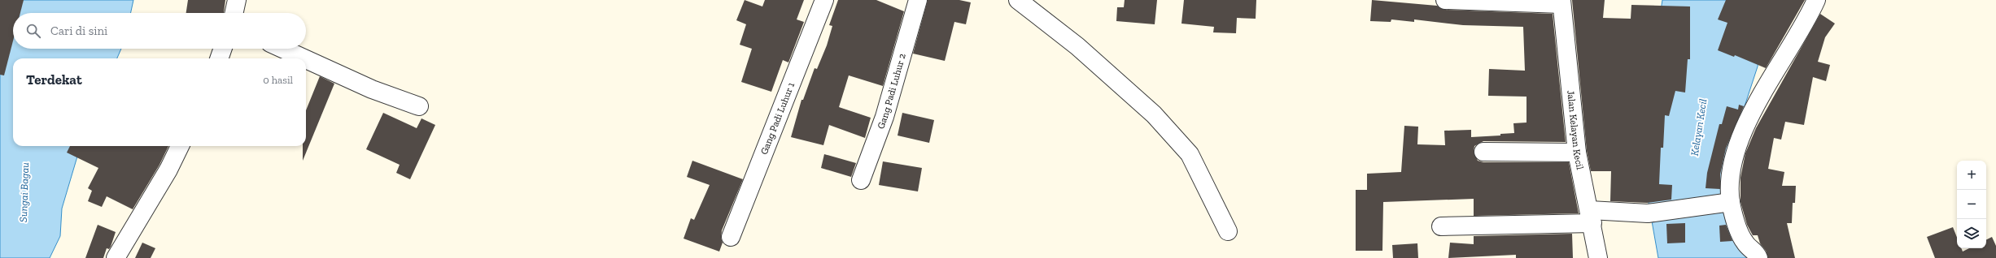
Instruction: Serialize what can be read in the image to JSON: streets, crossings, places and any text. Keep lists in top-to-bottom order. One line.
{"streets":{"street":["Gang Padi Luhur 2","Gang Padi Luhur 1","Jalan Kelayan Kecil"]},"water":["Kelayan Kecil","Sungai Bagau"],"page":{"search":"Cari di sini","heading":["Terdekat","0 hasil"],"map_buttons":["+","−"]}}
